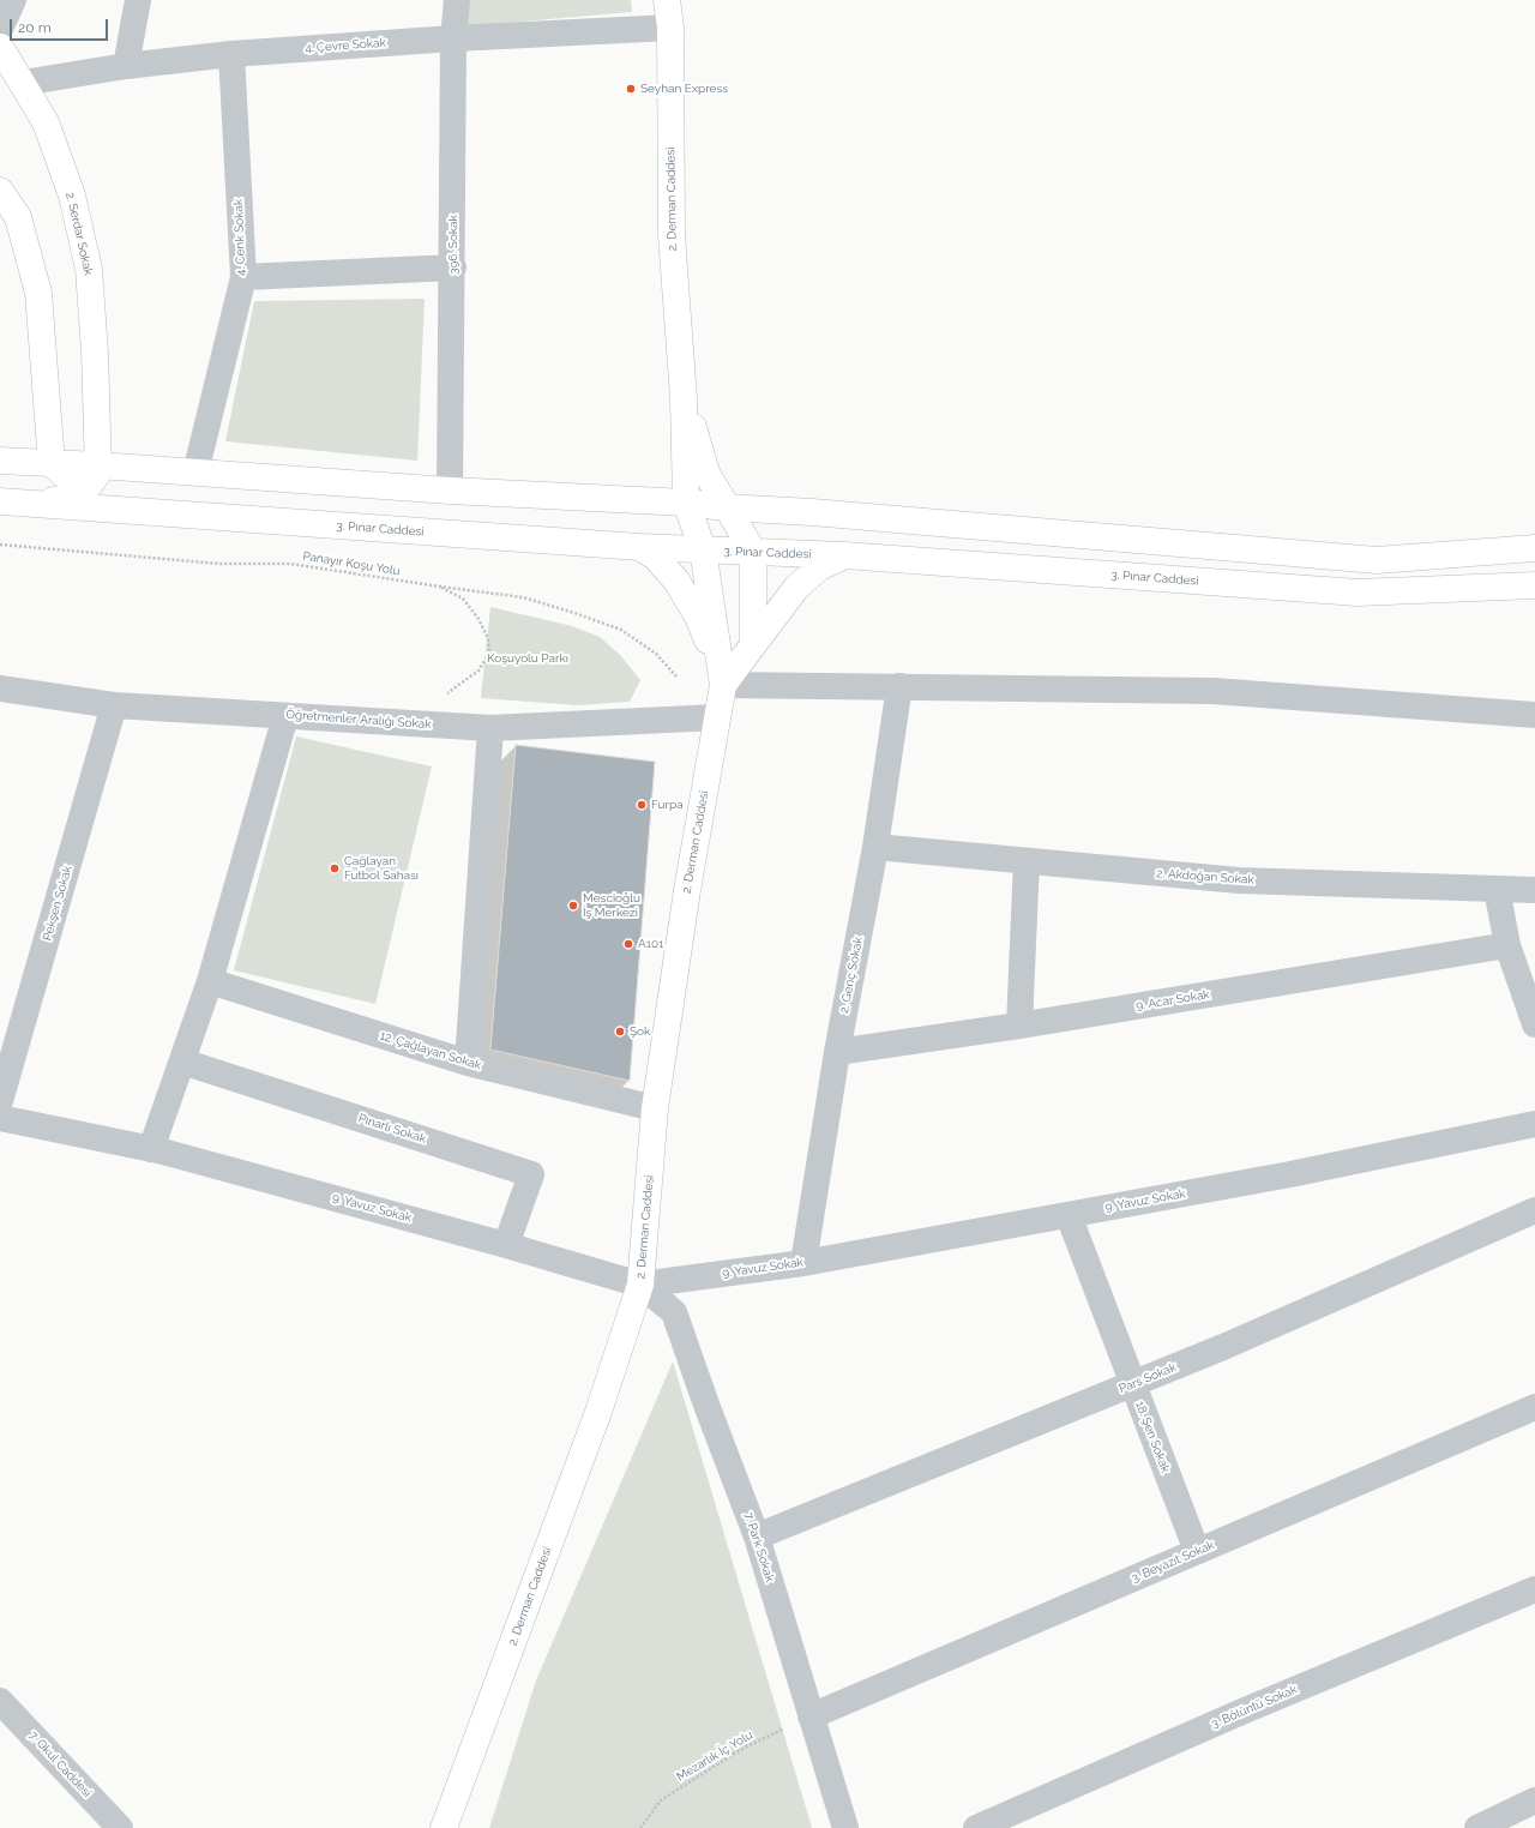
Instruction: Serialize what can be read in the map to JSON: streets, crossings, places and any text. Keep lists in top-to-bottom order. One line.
{"streets":{"main road":["2. Derman Caddesi","2. Serdar Sokak","3. Pınar Caddesi"],"street":["4. Çevre Sokak","4. Cenk Sokak","396. Sokak","Öğretmenler Aralığı Sokak","2. Akdoğan Sokak","Pekşen Sokak","2. Genç Sokak","9. Acar Sokak","12. Çağlayan Sokak","Pınarlı Sokak","9. Yavuz Sokak","Pars Sokak","18. Şen Sokak","7. Park Sokak","3. Beyazıt Sokak","3. Bölüntü Sokak","7. Okul Caddesi"],"path":["Panayır Koşu Yolu","Mezarlık İç Yolu"]},"crossings":[["4. Çevre Sokak","2. Derman Caddesi"],["4. Çevre Sokak","2. Serdar Sokak"],["4. Çevre Sokak","4. Cenk Sokak"],["4. Çevre Sokak","396. Sokak"],["2. Derman Caddesi","Öğretmenler Aralığı Sokak"],["2. Derman Caddesi","12. Çağlayan Sokak"],["2. Derman Caddesi","9. Yavuz Sokak"],["2. Derman Caddesi","7. Park Sokak"],["Öğretmenler Aralığı Sokak","Pekşen Sokak"],["2. Akdoğan Sokak","2. Genç Sokak"],["2. Genç Sokak","9. Acar Sokak"],["2. Genç Sokak","9. Yavuz Sokak"],["Pınarlı Sokak","9. Yavuz Sokak"],["9. Yavuz Sokak","18. Şen Sokak"],["9. Yavuz Sokak","7. Park Sokak"],["Pars Sokak","18. Şen Sokak"],["Pars Sokak","7. Park Sokak"],["18. Şen Sokak","3. Beyazıt Sokak"],["7. Park Sokak","3. Beyazıt Sokak"],["7. Park Sokak","Mezarlık İç Yolu"],["3. Beyazıt Sokak","Mezarlık İç Yolu"]],"parks":["Koşuyolu Parkı"],"places":["Seyhan Express","Furpa","Çağlayan Futbol Sahası","Mescioğlu İş Merkezi","A101","Şok"],"scale_bar":"20 m"}
